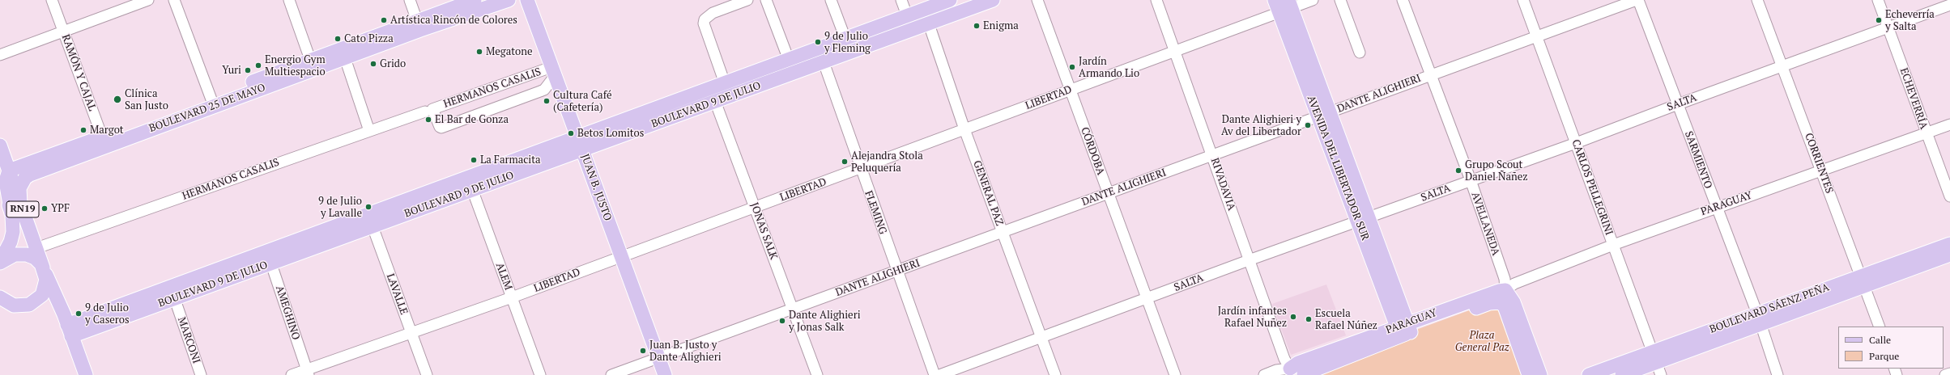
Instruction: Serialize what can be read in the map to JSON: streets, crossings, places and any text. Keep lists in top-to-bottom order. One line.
{"streets":{"main road":["BOULEVARD 9 DE JULIO","BOULEVARD 25 DE MAYO","AVENIDA DEL LIBERTADOR SUR","JUAN B. JUSTO","PARAGUAY","RN19","AVELLANEDA","BOULEVARD SÁENZ PEÑA"],"street":["RAMÓN Y CAJAL","HERMANOS CASALIS","DANTE ALIGHIERI","LIBERTAD","ECHEVERRÍA","SALTA","CÓRDOBA","SARMIENTO","CORRIENTES","RIVADAVIA","CARLOS PELLEGRINI","GENERAL PAZ","FLEMING","JONAS SALK","ALEM","LAVALLE","AMEGHINO","MARCONI"]},"crossings":[["RAMÓN Y CAJAL","BOULEVARD 25 DE MAYO"],["HERMANOS CASALIS","JUAN B. JUSTO"],["HERMANOS CASALIS","RN19"],["DANTE ALIGHIERI","CÓRDOBA"],["DANTE ALIGHIERI","SARMIENTO"],["DANTE ALIGHIERI","AVENIDA DEL LIBERTADOR SUR"],["DANTE ALIGHIERI","RIVADAVIA"],["DANTE ALIGHIERI","JUAN B. JUSTO"],["DANTE ALIGHIERI","CARLOS PELLEGRINI"],["DANTE ALIGHIERI","GENERAL PAZ"],["DANTE ALIGHIERI","FLEMING"],["DANTE ALIGHIERI","AVELLANEDA"],["DANTE ALIGHIERI","JONAS SALK"],["LIBERTAD","CÓRDOBA"],["LIBERTAD","AVENIDA DEL LIBERTADOR SUR"],["LIBERTAD","RIVADAVIA"],["LIBERTAD","JUAN B. JUSTO"],["LIBERTAD","GENERAL PAZ"],["LIBERTAD","FLEMING"],["LIBERTAD","JONAS SALK"],["LIBERTAD","ALEM"],["LIBERTAD","LAVALLE"],["LIBERTAD","AMEGHINO"],["ECHEVERRÍA","SALTA"],["ECHEVERRÍA","PARAGUAY"],["SALTA","CÓRDOBA"],["SALTA","SARMIENTO"],["SALTA","CORRIENTES"],["SALTA","AVENIDA DEL LIBERTADOR SUR"],["SALTA","RIVADAVIA"],["SALTA","CARLOS PELLEGRINI"],["SALTA","GENERAL PAZ"],["SALTA","AVELLANEDA"],["BOULEVARD 9 DE JULIO","JUAN B. JUSTO"],["BOULEVARD 9 DE JULIO","GENERAL PAZ"],["BOULEVARD 9 DE JULIO","FLEMING"],["BOULEVARD 9 DE JULIO","JONAS SALK"],["BOULEVARD 9 DE JULIO","ALEM"],["BOULEVARD 9 DE JULIO","LAVALLE"],["BOULEVARD 9 DE JULIO","AMEGHINO"],["BOULEVARD 9 DE JULIO","MARCONI"],["BOULEVARD 25 DE MAYO","RN19"],["SARMIENTO","PARAGUAY"],["SARMIENTO","BOULEVARD SÁENZ PEÑA"],["CORRIENTES","PARAGUAY"],["CORRIENTES","BOULEVARD SÁENZ PEÑA"],["AVENIDA DEL LIBERTADOR SUR","PARAGUAY"],["RIVADAVIA","PARAGUAY"],["CARLOS PELLEGRINI","PARAGUAY"],["CARLOS PELLEGRINI","BOULEVARD SÁENZ PEÑA"],["PARAGUAY","AVELLANEDA"]],"parks":["Plaza General Paz"],"places":["Artística Rincón de Colores","Echeverría y Salta","Enigma","Cato Pizza","9 de Julio y Fleming","Megatone","Grido","Energio Gym Multiespacio","Jardín Armando Lio","Yuri","Clínica San Justo","Cultura Café (Cafetería)","El Bar de Gonza","Dante Alighieri y Av del Libertador","Margot","Betos Lomitos","La Farmacita","Alejandra Stola Peluquería","Grupo Scout Daniel Ñañez","9 de Julio y Lavalle","YPF","9 de Julio y Caseros","Jardín infantes Rafael Nuñez","Escuela Rafael Núñez","Dante Alighieri y Jonas Salk","Juan B. Justo y Dante Alighieri"],"legend":["Calle","Parque"]}
